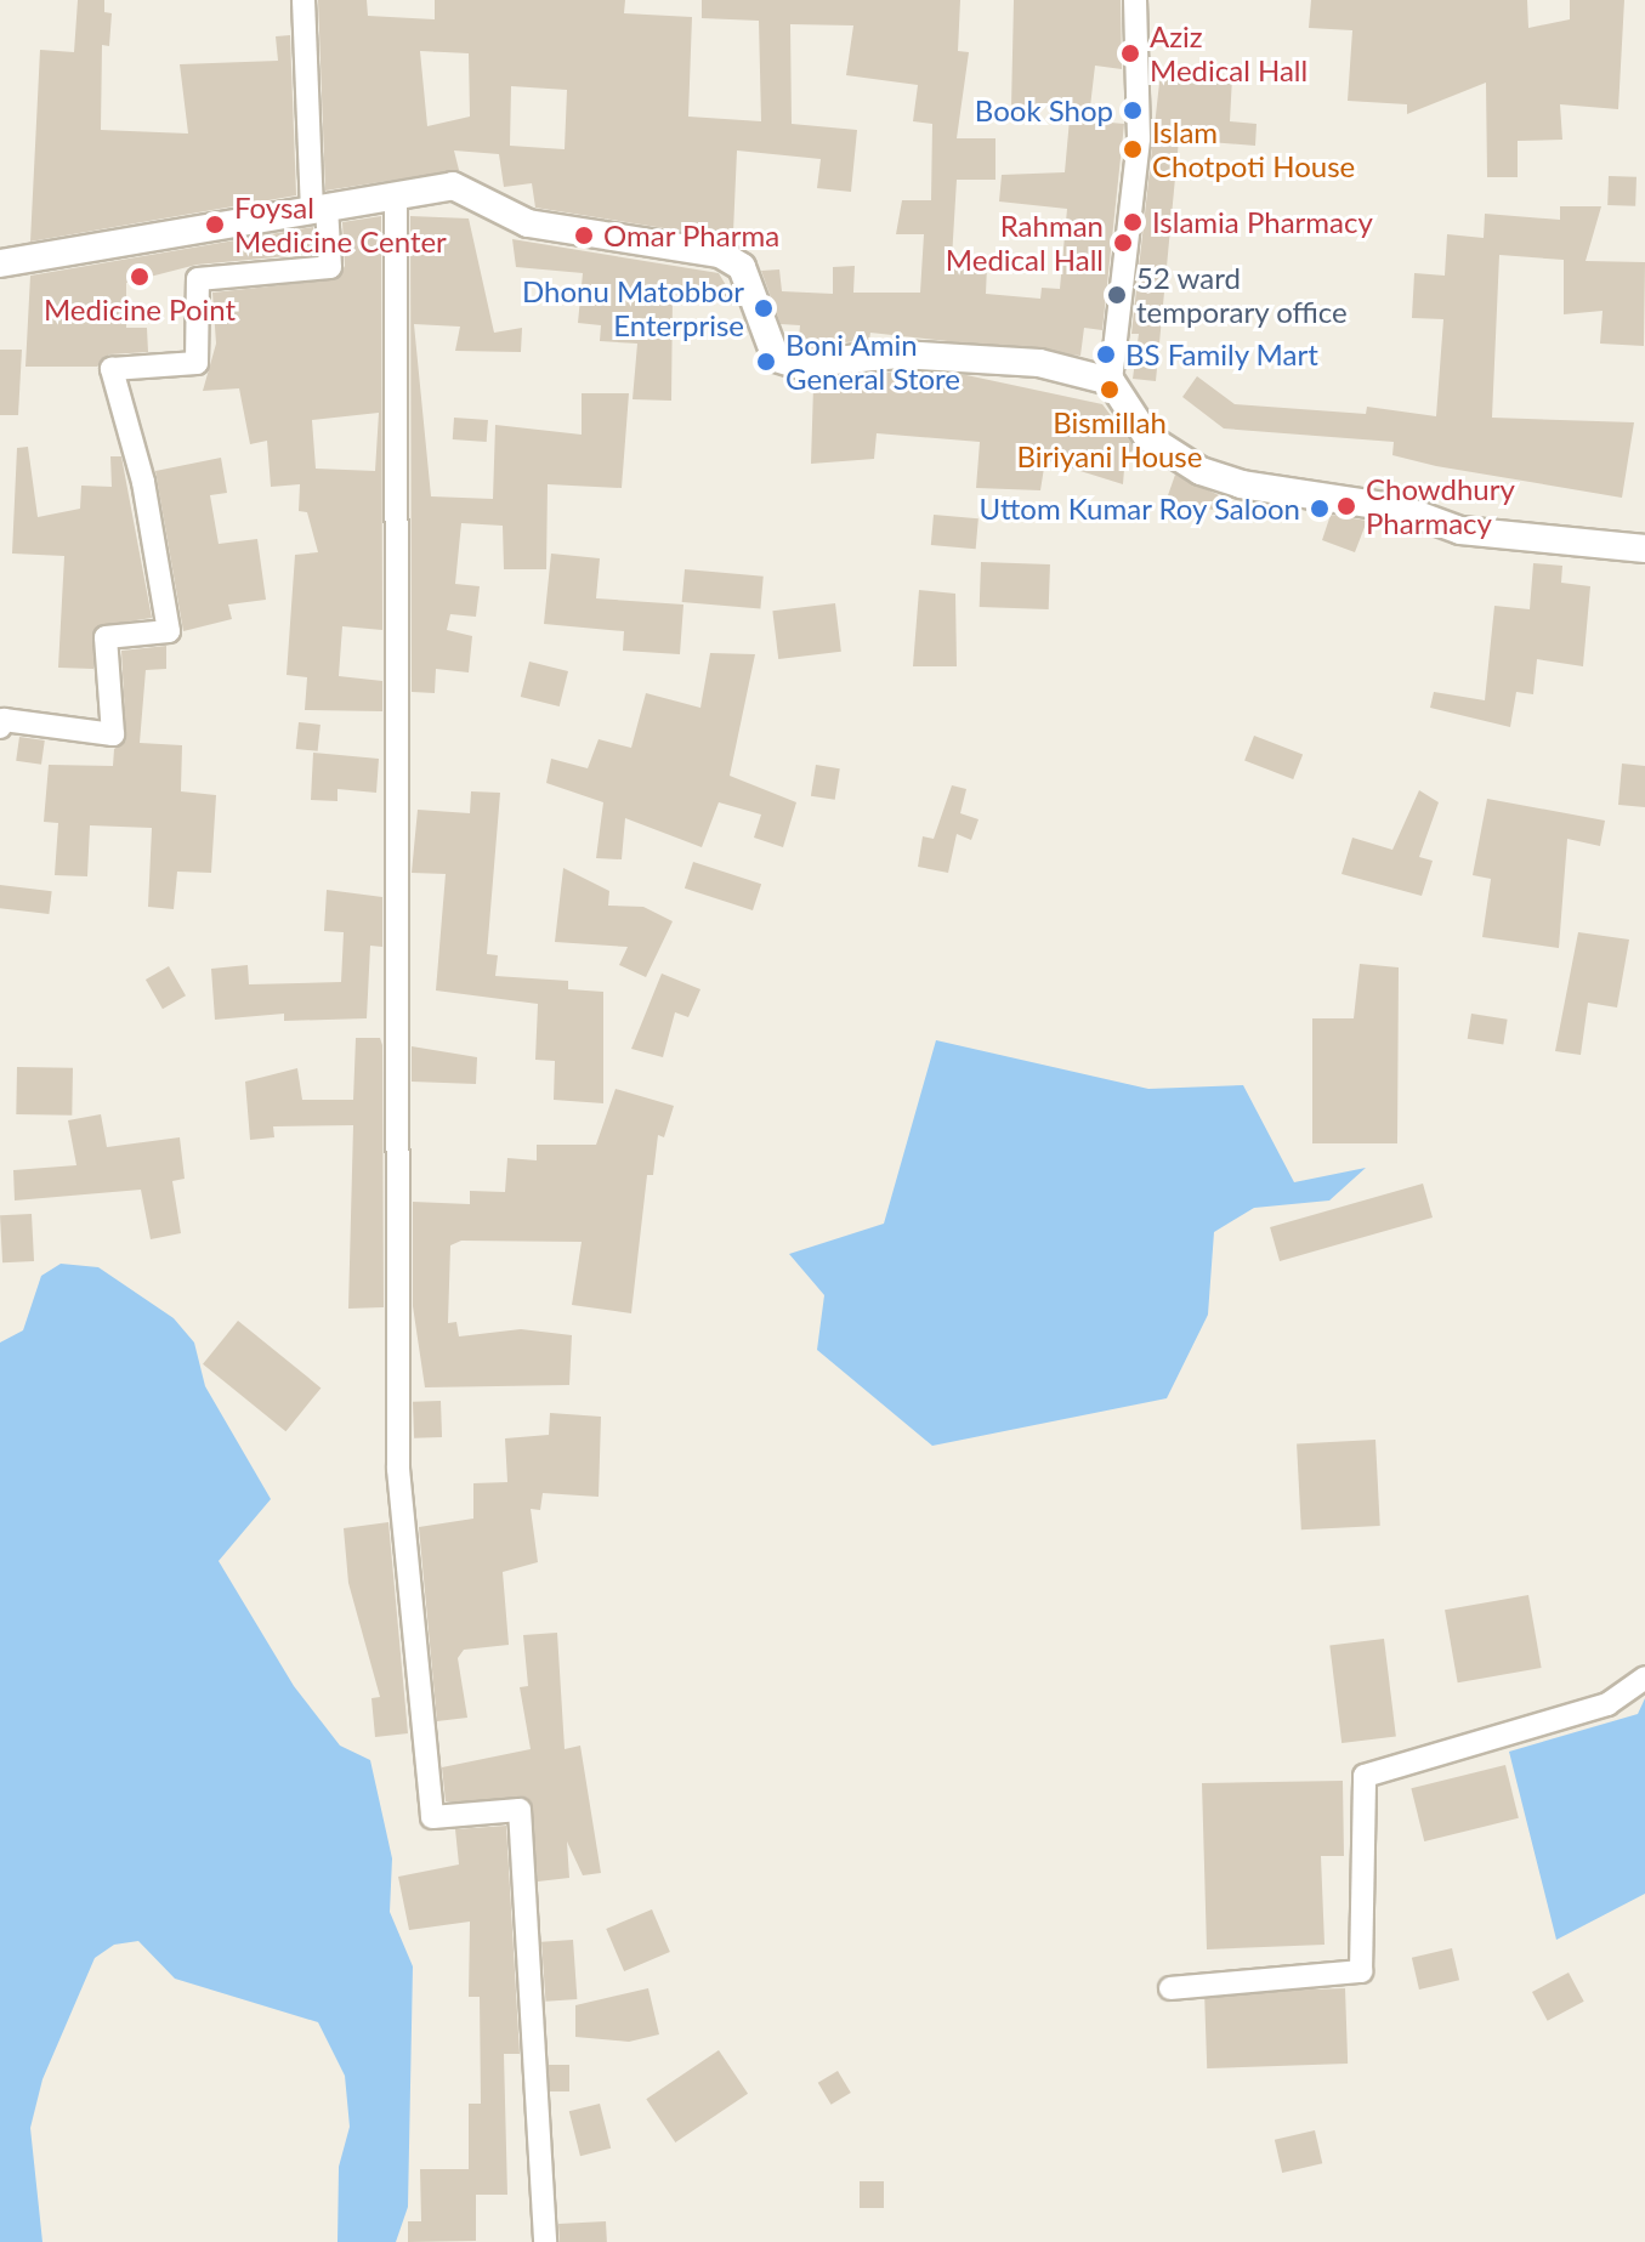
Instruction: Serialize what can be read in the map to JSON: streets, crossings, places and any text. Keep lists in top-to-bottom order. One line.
{"places":["Aziz Medical Hall","Book Shop","Islam Chotpoti House","Islamia Pharmacy","Foysal Medicine Center","Omar Pharma","Rahman Medical Hall","Medicine Point","52 ward temporary office","Dhonu Matobbor Enterprise","BS Family Mart","Boni Amin General Store","Bismillah Biriyani House","Chowdhury Pharmacy","Uttom Kumar Roy Saloon"]}
